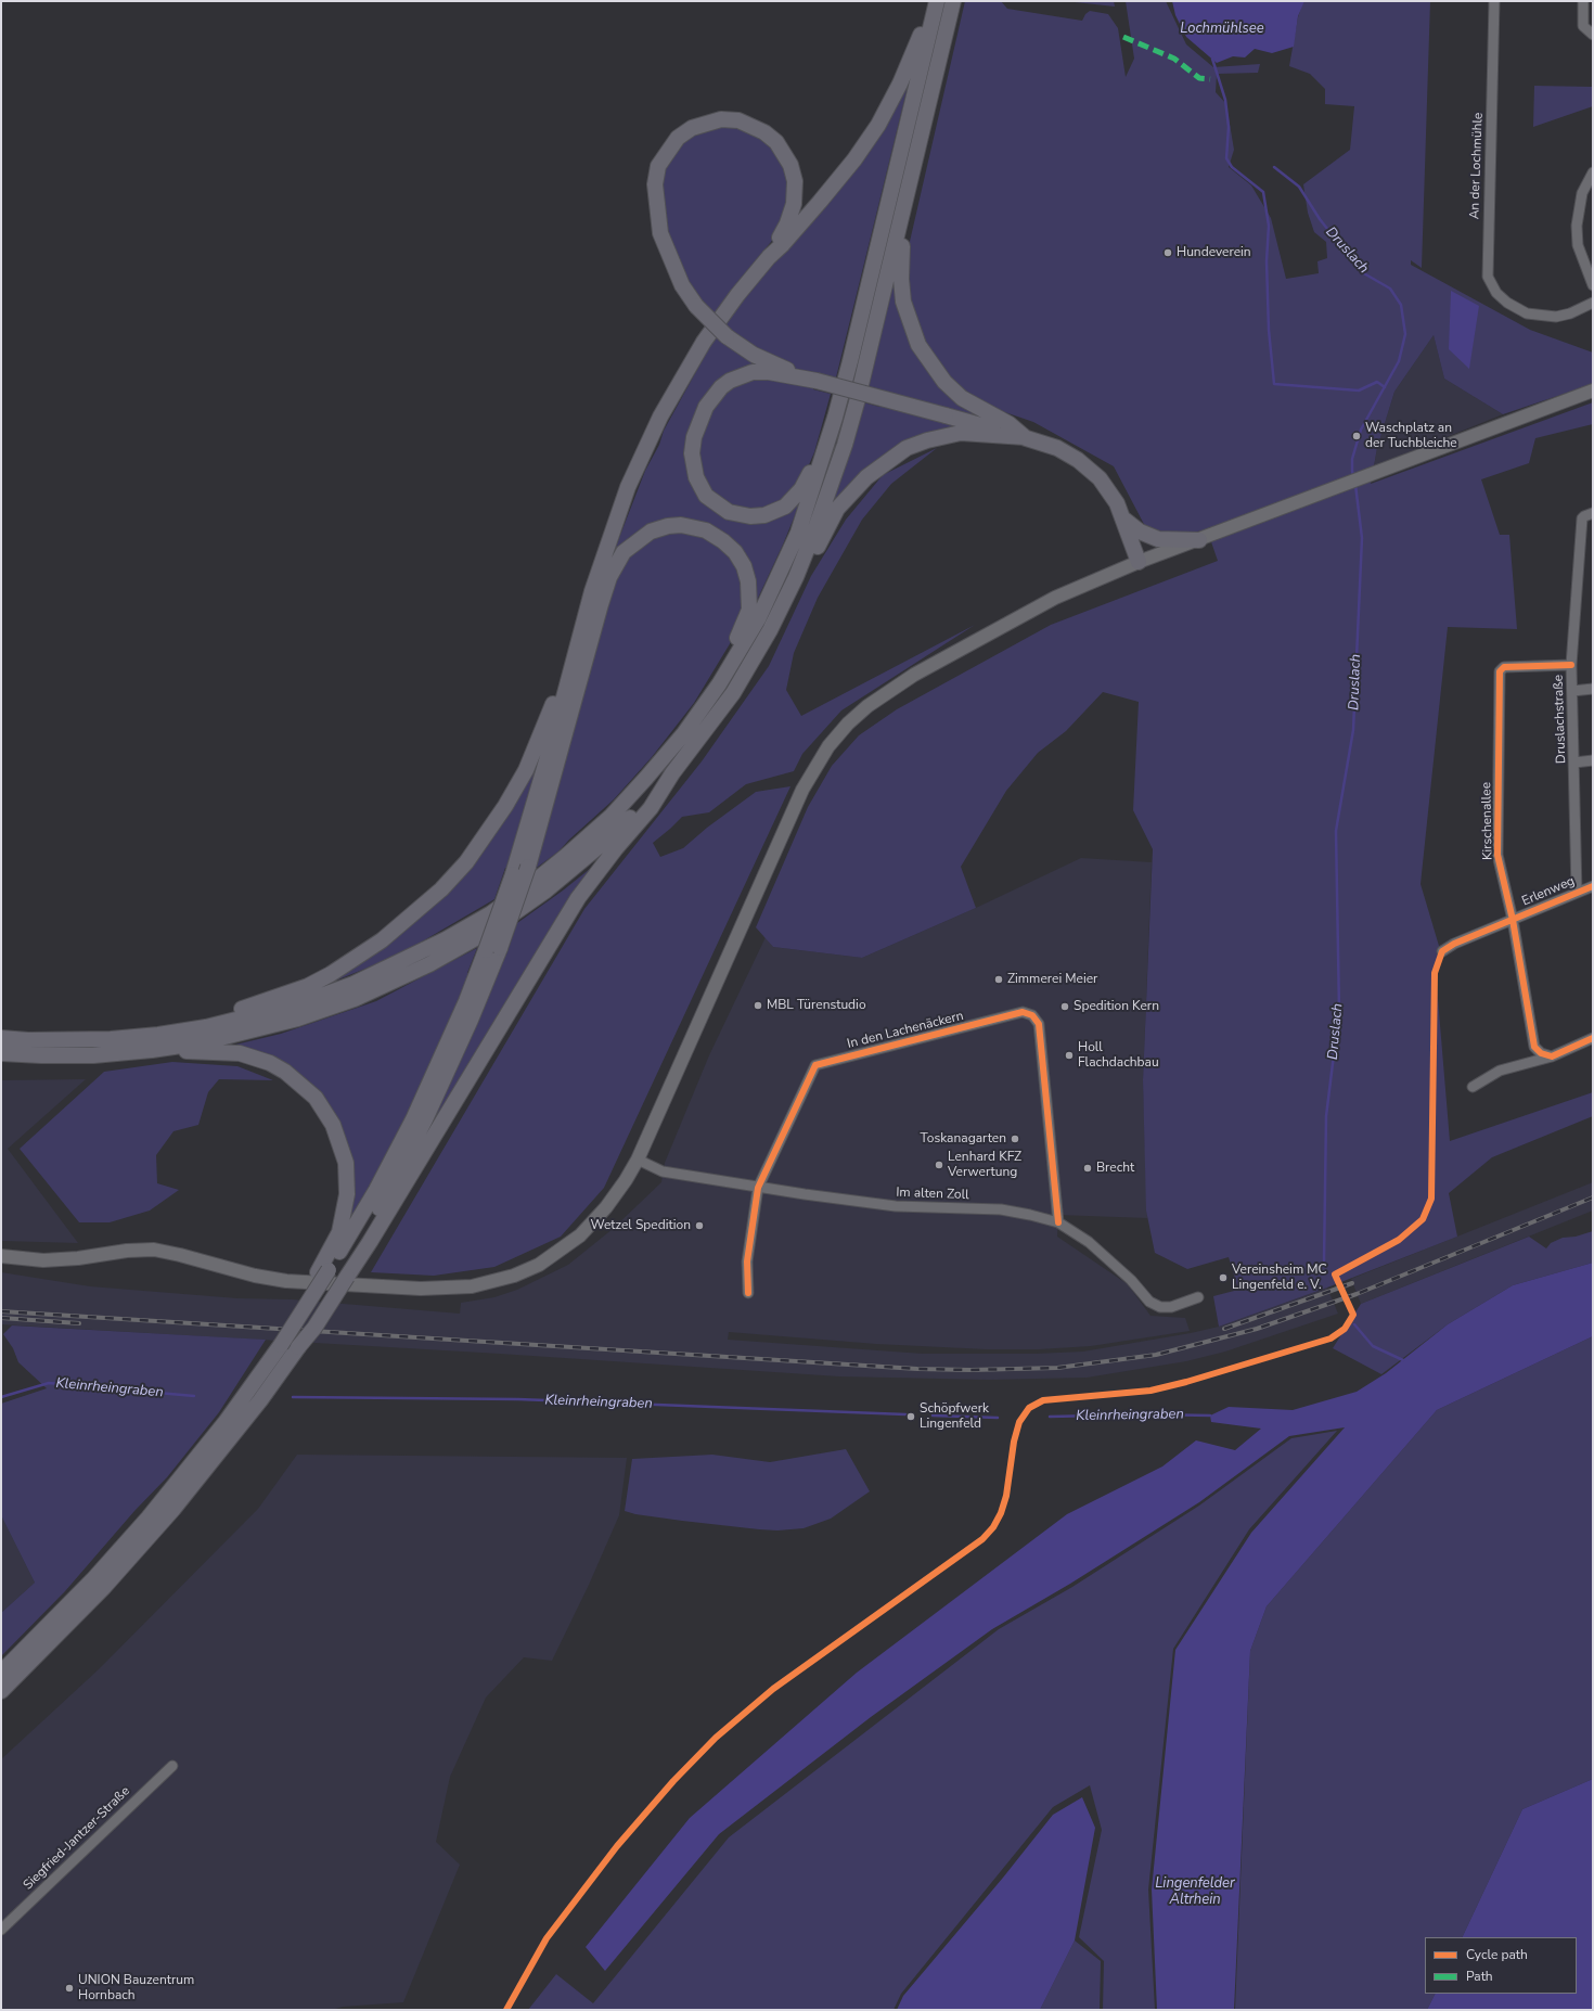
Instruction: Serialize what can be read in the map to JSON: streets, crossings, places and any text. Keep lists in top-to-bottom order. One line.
{"streets":{"street":["An der Lochmühle","Druslachstraße","Kirschenallee","Erlenweg","In den Lachenäckern","Im alten Zoll","Siegfried-Jantzer-Straße"]},"crossings":[["Druslachstraße","Kirschenallee"],["Druslachstraße","Erlenweg"],["Kirschenallee","Erlenweg"],["In den Lachenäckern","Im alten Zoll"]],"water":["Lochmühlsee","Druslach","Kleinrheingraben","Lingenfelder Altrhein"],"places":["Hundeverein","Waschplatz an der Tuchbleiche","Zimmerei Meier","MBL Türenstudio","Spedition Kern","Holl Flachdachbau","Toskanagarten","Lenhard KFZ Verwertung","Brecht","Wetzel Spedition","Vereinsheim MC Lingenfeld e. V.","Schöpfwerk Lingenfeld","UNION Bauzentrum Hornbach"],"legend":["Cycle path","Path"]}
